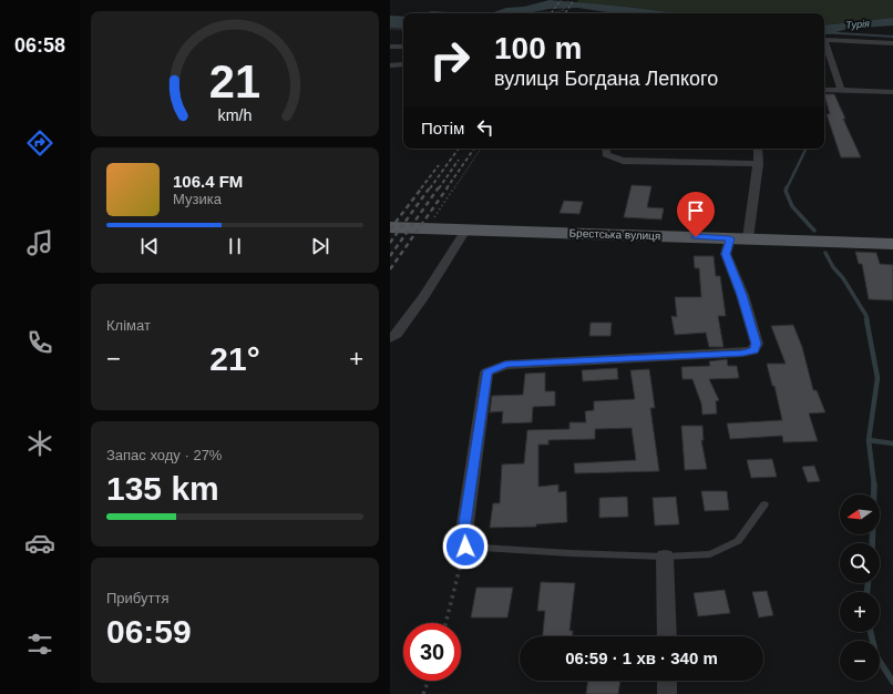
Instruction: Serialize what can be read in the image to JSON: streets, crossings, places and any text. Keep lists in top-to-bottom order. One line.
{"streets":{"main road":["Брестська вулиця"]},"water":["Турія"],"north":"left","page":{"tabs":"06:58","turn":["100 m","вулиця Богдана Лепкого"],"then":"Потім","song":["106.4 FM","Музика"],"tile":["Клімат",["Запас ходу · 27%","135 km"],["Прибуття","06:59"]],"heat":["−","21°","+"],"map_buttons":["+","−"],"limit":"30","trip":"06:59 · 1 хв · 340 m","gauge":["21","km/h"]}}
